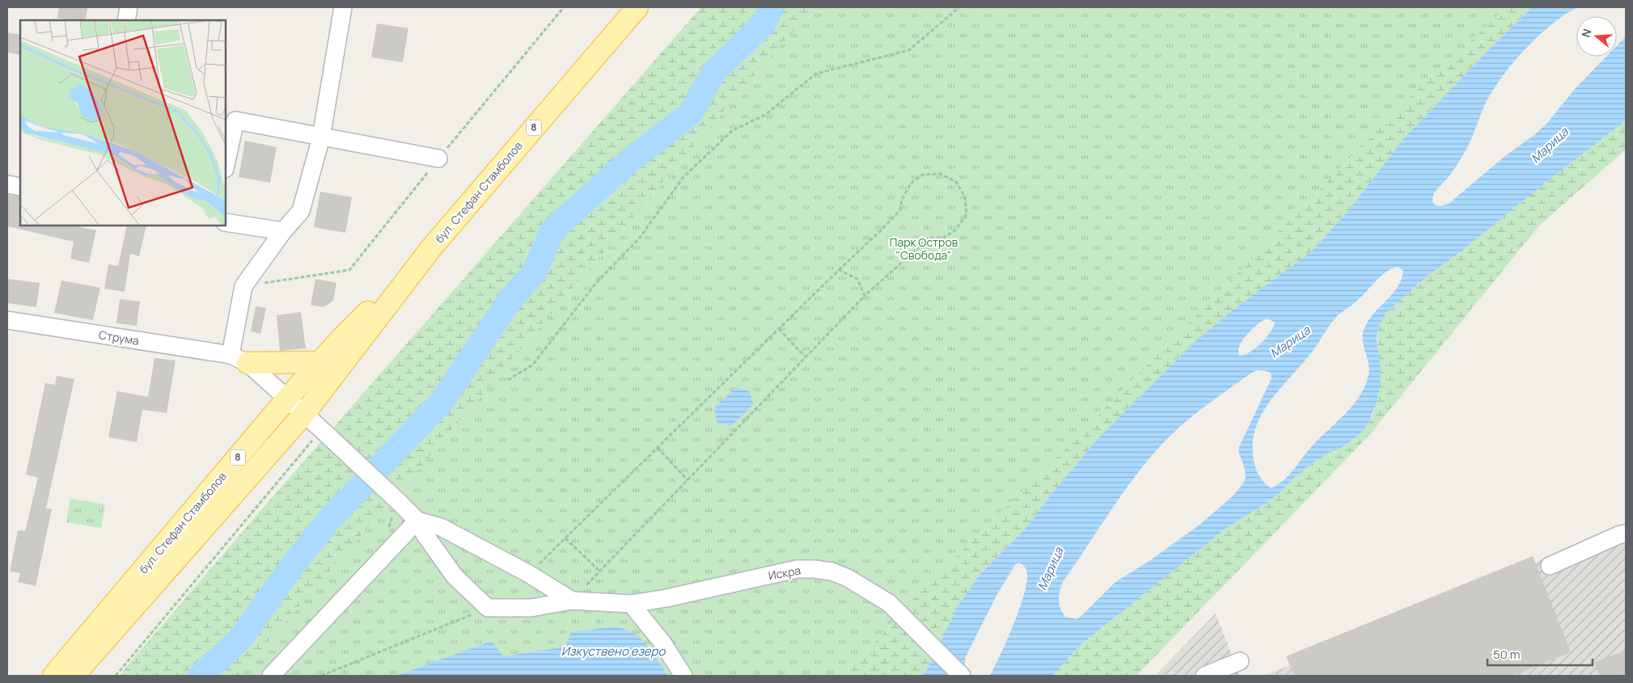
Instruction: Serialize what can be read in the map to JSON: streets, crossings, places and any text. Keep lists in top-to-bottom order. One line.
{"streets":{"main road":["8","бул. Стефан Стамболов"],"street":["Струма","Искра"]},"water":["Марица","Изкуствено езеро"],"parks":["Парк Остров \"Свобода\""],"scale_bar":"50 m","north":"left"}
